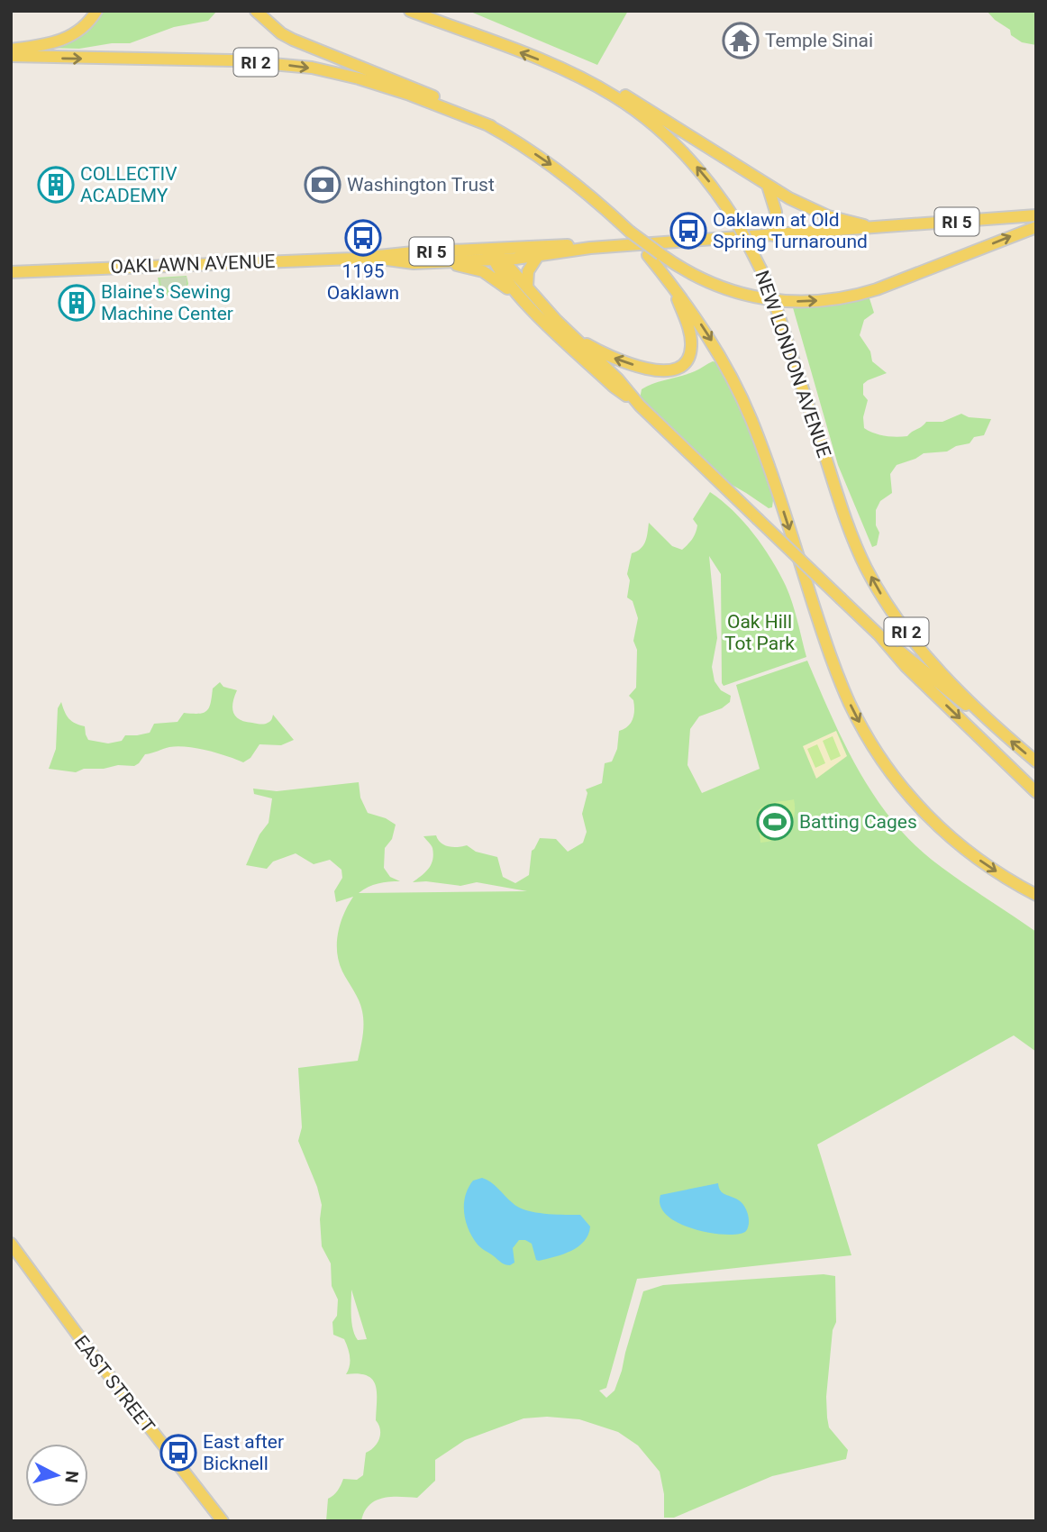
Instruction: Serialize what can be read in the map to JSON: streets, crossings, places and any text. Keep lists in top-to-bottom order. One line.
{"streets":{"main road":["RI 2","RI 5","OAKLAWN AVENUE","NEW LONDON AVENUE","EAST STREET"]},"parks":["Oak Hill Tot Park"],"places":{"temple":["Temple Sinai"],"building":["COLLECTIV ACADEMY","Blaine's Sewing Machine Center"],"bank":["Washington Trust"],"bus stop":["Oaklawn at Old Spring Turnaround","1195 Oaklawn","East after Bicknell"],"sports":["Batting Cages"]},"north":"right"}
